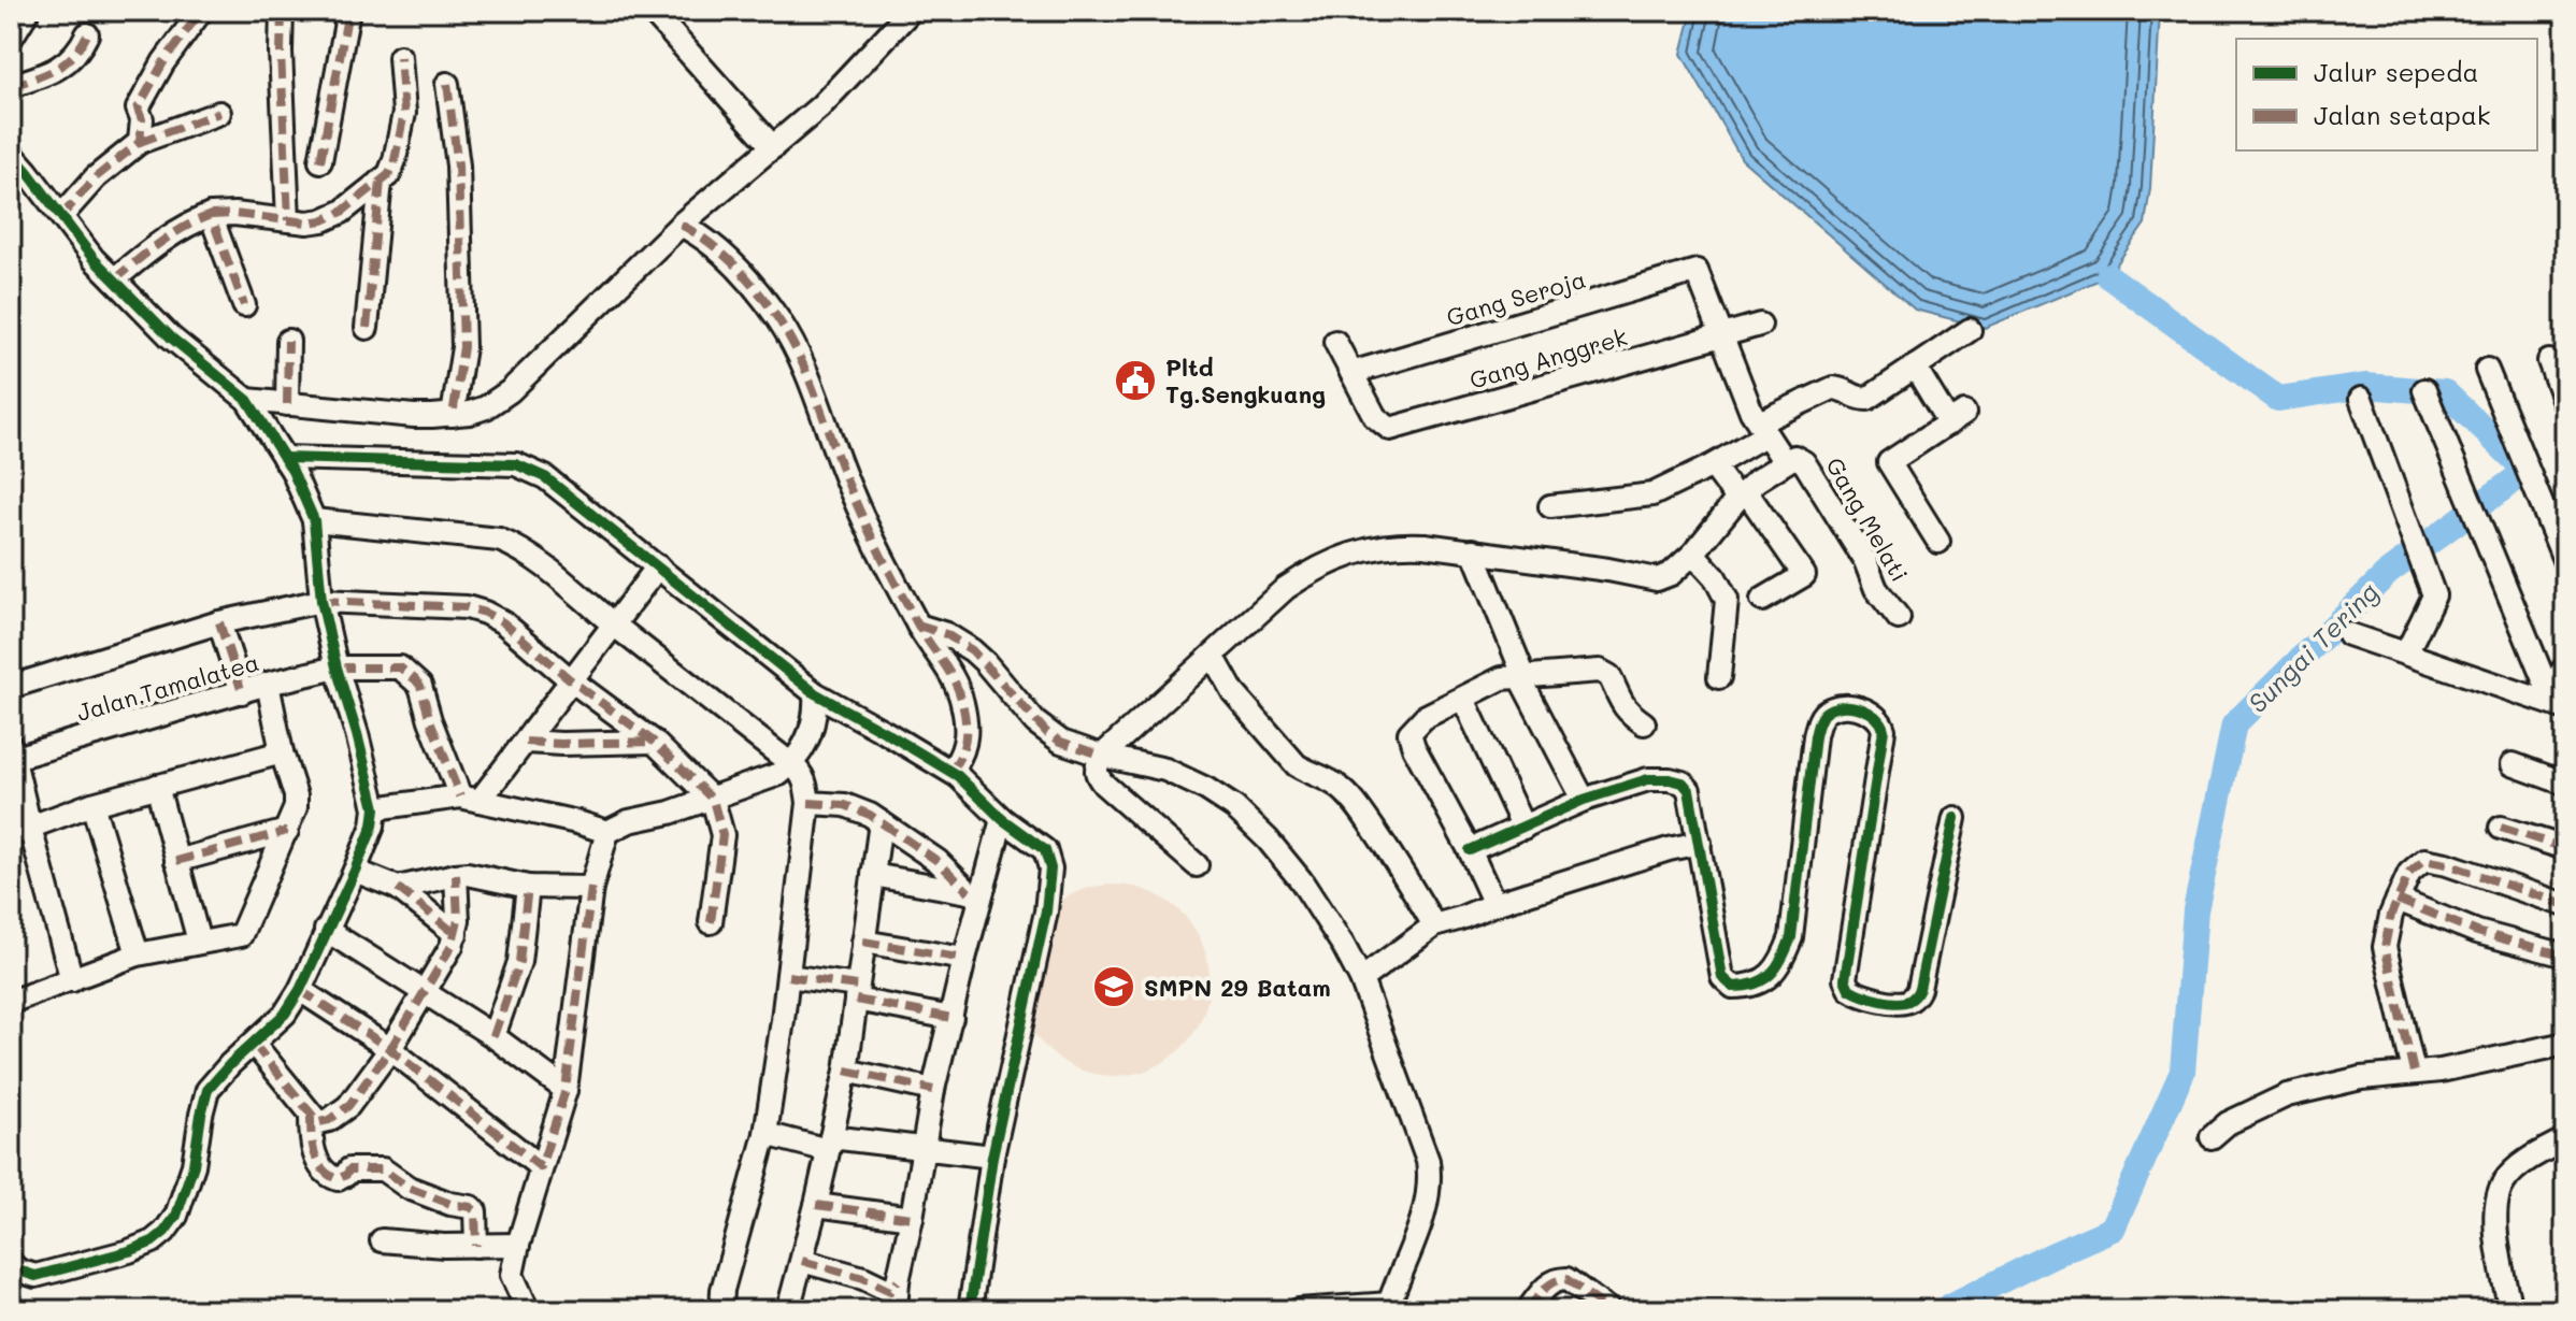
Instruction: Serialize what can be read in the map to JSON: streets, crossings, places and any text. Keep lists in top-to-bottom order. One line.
{"streets":{"street":["Gang Seroja","Gang Anggrek","Gang Melati","Jalan.Tamalatea"]},"crossings":[["Gang Seroja","Gang Anggrek"]],"water":["Sungai Tering"],"places":{"public building":["Pltd Tg.Sengkuang"],"school or university":["SMPN 29 Batam"]},"legend":["Jalur sepeda","Jalan setapak"]}
